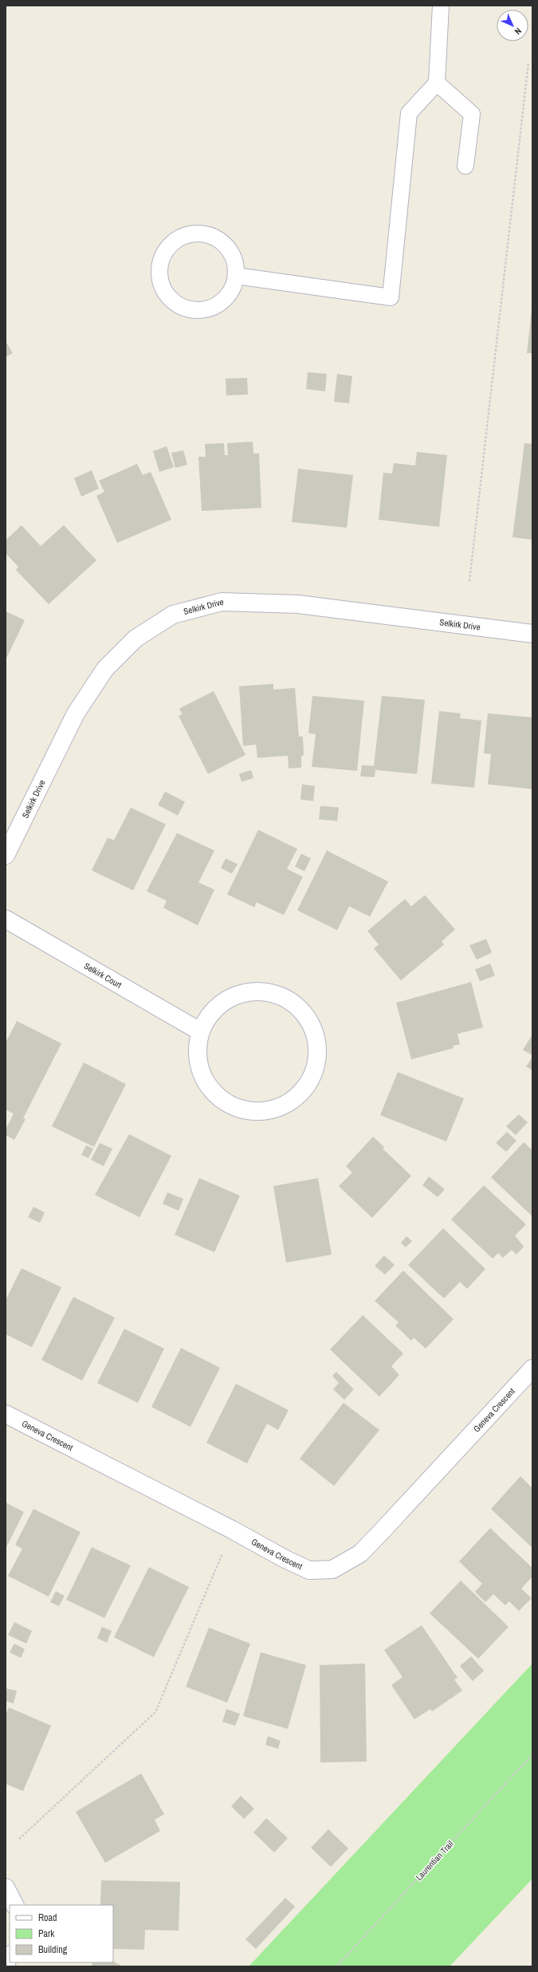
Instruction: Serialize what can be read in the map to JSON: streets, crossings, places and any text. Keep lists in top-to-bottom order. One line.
{"streets":{"street":["Selkirk Drive","Selkirk Court","Geneva Crescent"],"path":["Laurentian Trail"]},"legend":["Road","Park","Building"],"north":"bottom right"}
